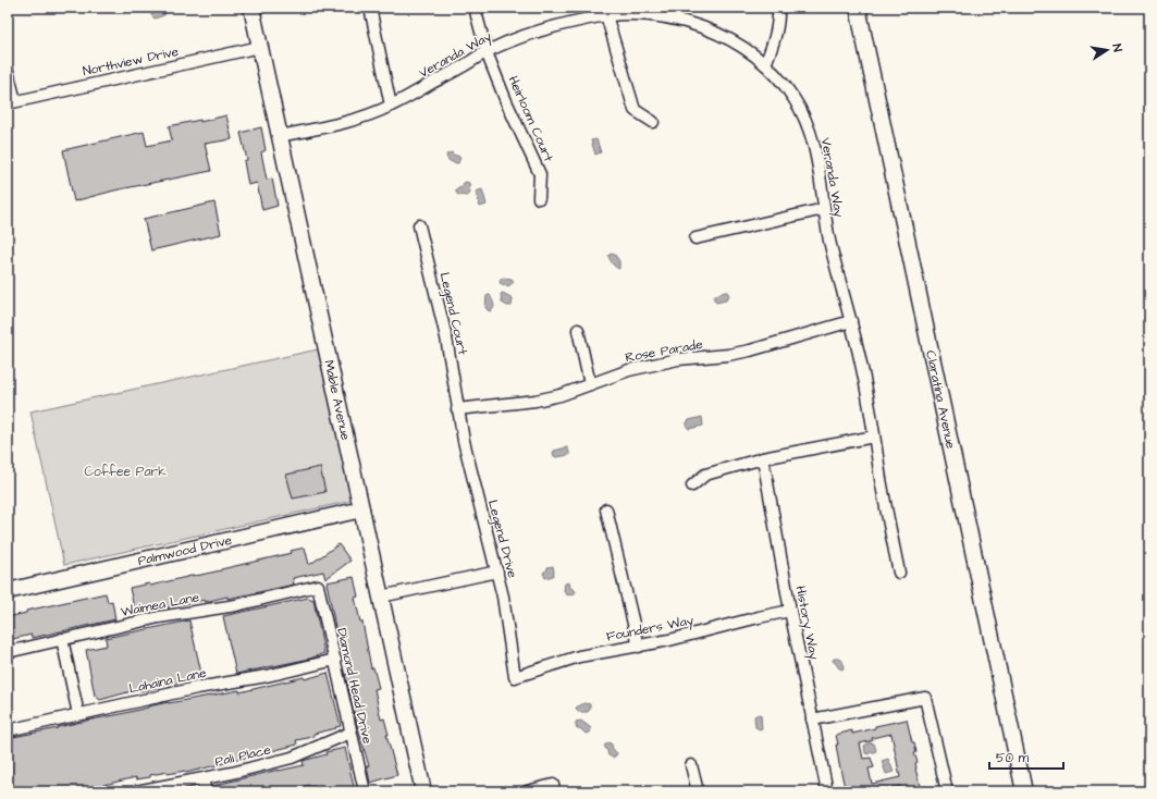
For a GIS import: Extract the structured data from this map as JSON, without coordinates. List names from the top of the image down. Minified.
{"streets":{"street":["Veranda Way","Northview Drive","Heirloom Court","Legend Court","Rose Parade","Mable Avenue","Claratina Avenue","Legend Drive","Palmwood Drive","Waimea Lane","History Way","Founders Way","Lahaina Lane","Diamond Head Drive","Pali Place"]},"crossings":[["Veranda Way","Heirloom Court"],["Veranda Way","Rose Parade"],["Veranda Way","Mable Avenue"],["Northview Drive","Mable Avenue"],["Legend Court","Rose Parade"],["Legend Court","Legend Drive"],["Rose Parade","Legend Drive"],["Mable Avenue","Palmwood Drive"],["Legend Drive","Founders Way"],["Waimea Lane","Diamond Head Drive"],["History Way","Founders Way"],["Lahaina Lane","Diamond Head Drive"],["Diamond Head Drive","Pali Place"]],"parks":["Coffee Park"],"scale_bar":"50 m","north":"right"}
